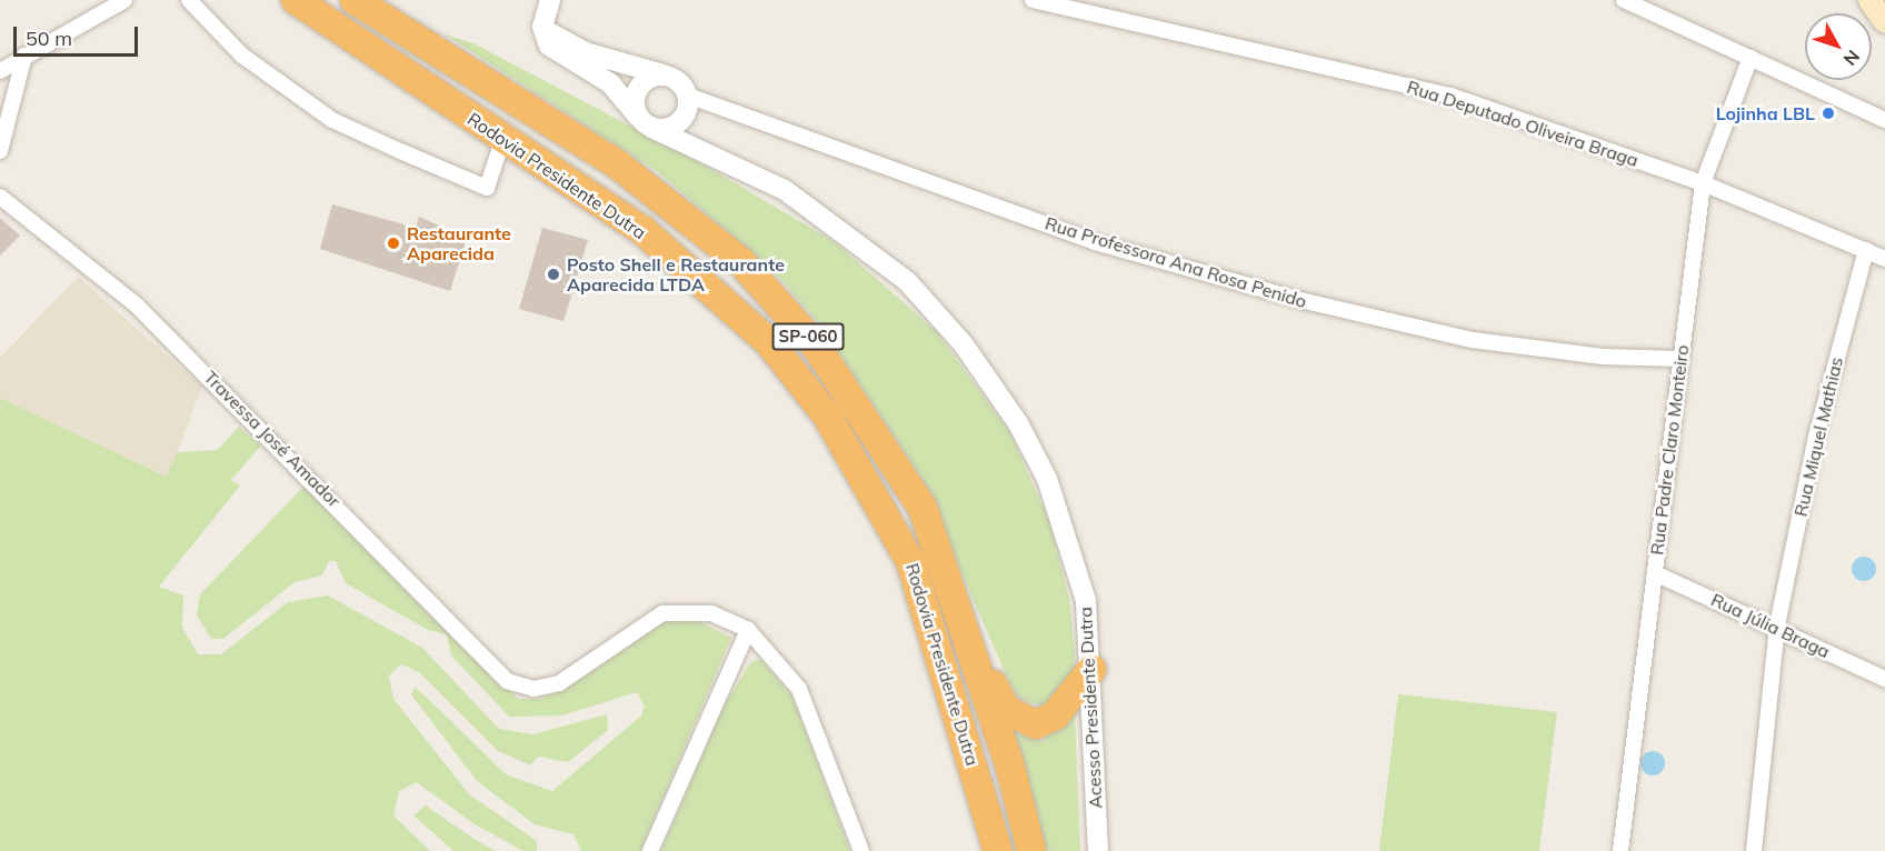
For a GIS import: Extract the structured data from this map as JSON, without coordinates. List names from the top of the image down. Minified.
{"streets":{"highway":["Rodovia Presidente Dutra","SP-060"],"street":["Rua Deputado Oliveira Braga","Rua Professora Ana Rosa Penido","Rua Miquel Mathias","Travessa José Amador","Rua Padre Claro Monteiro","Rua Júlia Braga","Acesso Presidente Dutra"]},"crossings":[["Rua Deputado Oliveira Braga","Rua Miquel Mathias"],["Rua Deputado Oliveira Braga","Rua Padre Claro Monteiro"],["Rua Professora Ana Rosa Penido","Rua Padre Claro Monteiro"],["Rua Miquel Mathias","Rua Júlia Braga"],["Rua Padre Claro Monteiro","Rua Júlia Braga"]],"places":["Lojinha LBL","Restaurante Aparecida","Posto Shell e Restaurante Aparecida LTDA"],"scale_bar":"50 m","north":"bottom right"}
